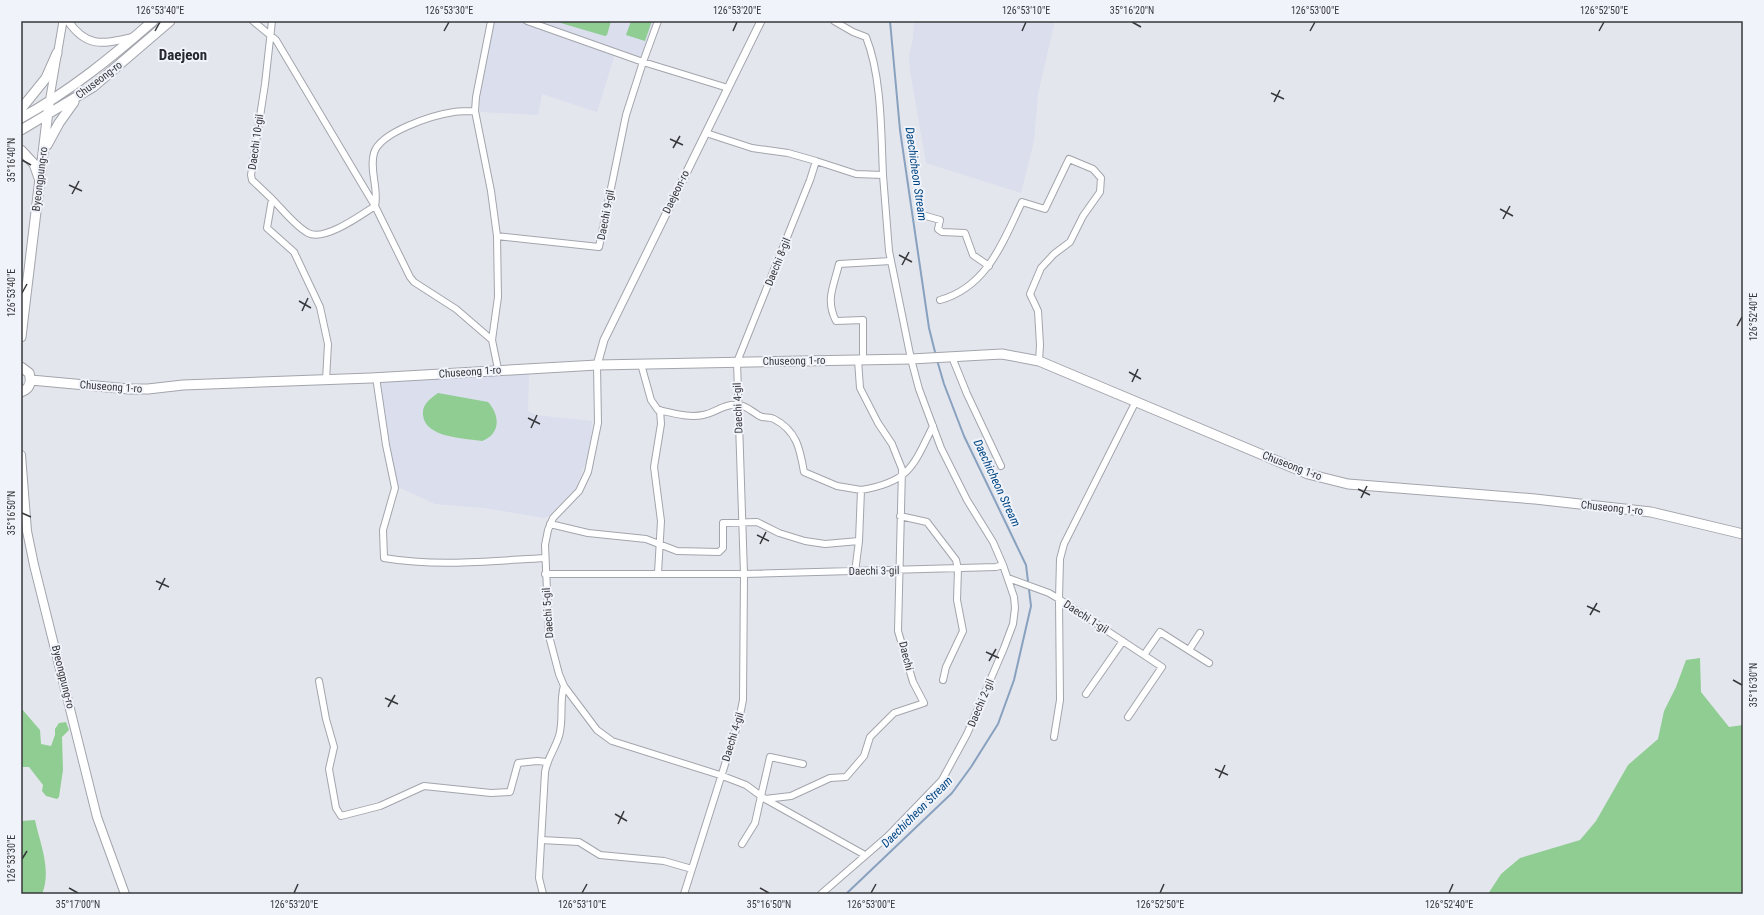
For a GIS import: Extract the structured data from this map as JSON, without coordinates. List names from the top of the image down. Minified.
{"streets":{"main road":["Chuseong-ro","Byeongpung-ro","Chuseong 1-ro"],"street":["Daechi 10-gil","Daejeon-ro","Daechi 9-gil","Daechi 8-gil","Daechi 4-gil","Daechi 3-gil","Daechi 5-gil","Daechi 1-gil","Daechi","Daechi 2-gil"]},"crossings":[["Chuseong-ro","Byeongpung-ro"],["Daejeon-ro","Chuseong 1-ro"],["Daejeon-ro","Daechi 5-gil"],["Daechi 8-gil","Chuseong 1-ro"],["Daechi 8-gil","Daechi 4-gil"],["Chuseong 1-ro","Daechi 4-gil"],["Chuseong 1-ro","Daechi 5-gil"],["Chuseong 1-ro","Daechi 1-gil"],["Chuseong 1-ro","Daechi"],["Chuseong 1-ro","Daechi 2-gil"],["Daechi 4-gil","Daechi 3-gil"],["Daechi 3-gil","Daechi"],["Daechi 3-gil","Daechi 2-gil"]],"districts":["Daejeon"],"water":["Daechicheon Stream"],"coordinates":["126°53'40\"E","126°53'30\"E","126°53'20\"E","126°53'10\"E","35°16'20\"N","126°53'00\"E","126°52'50\"E","35°16'40\"N","126°52'40\"E","35°16'50\"N","35°16'30\"N","35°17'00\"N"]}
